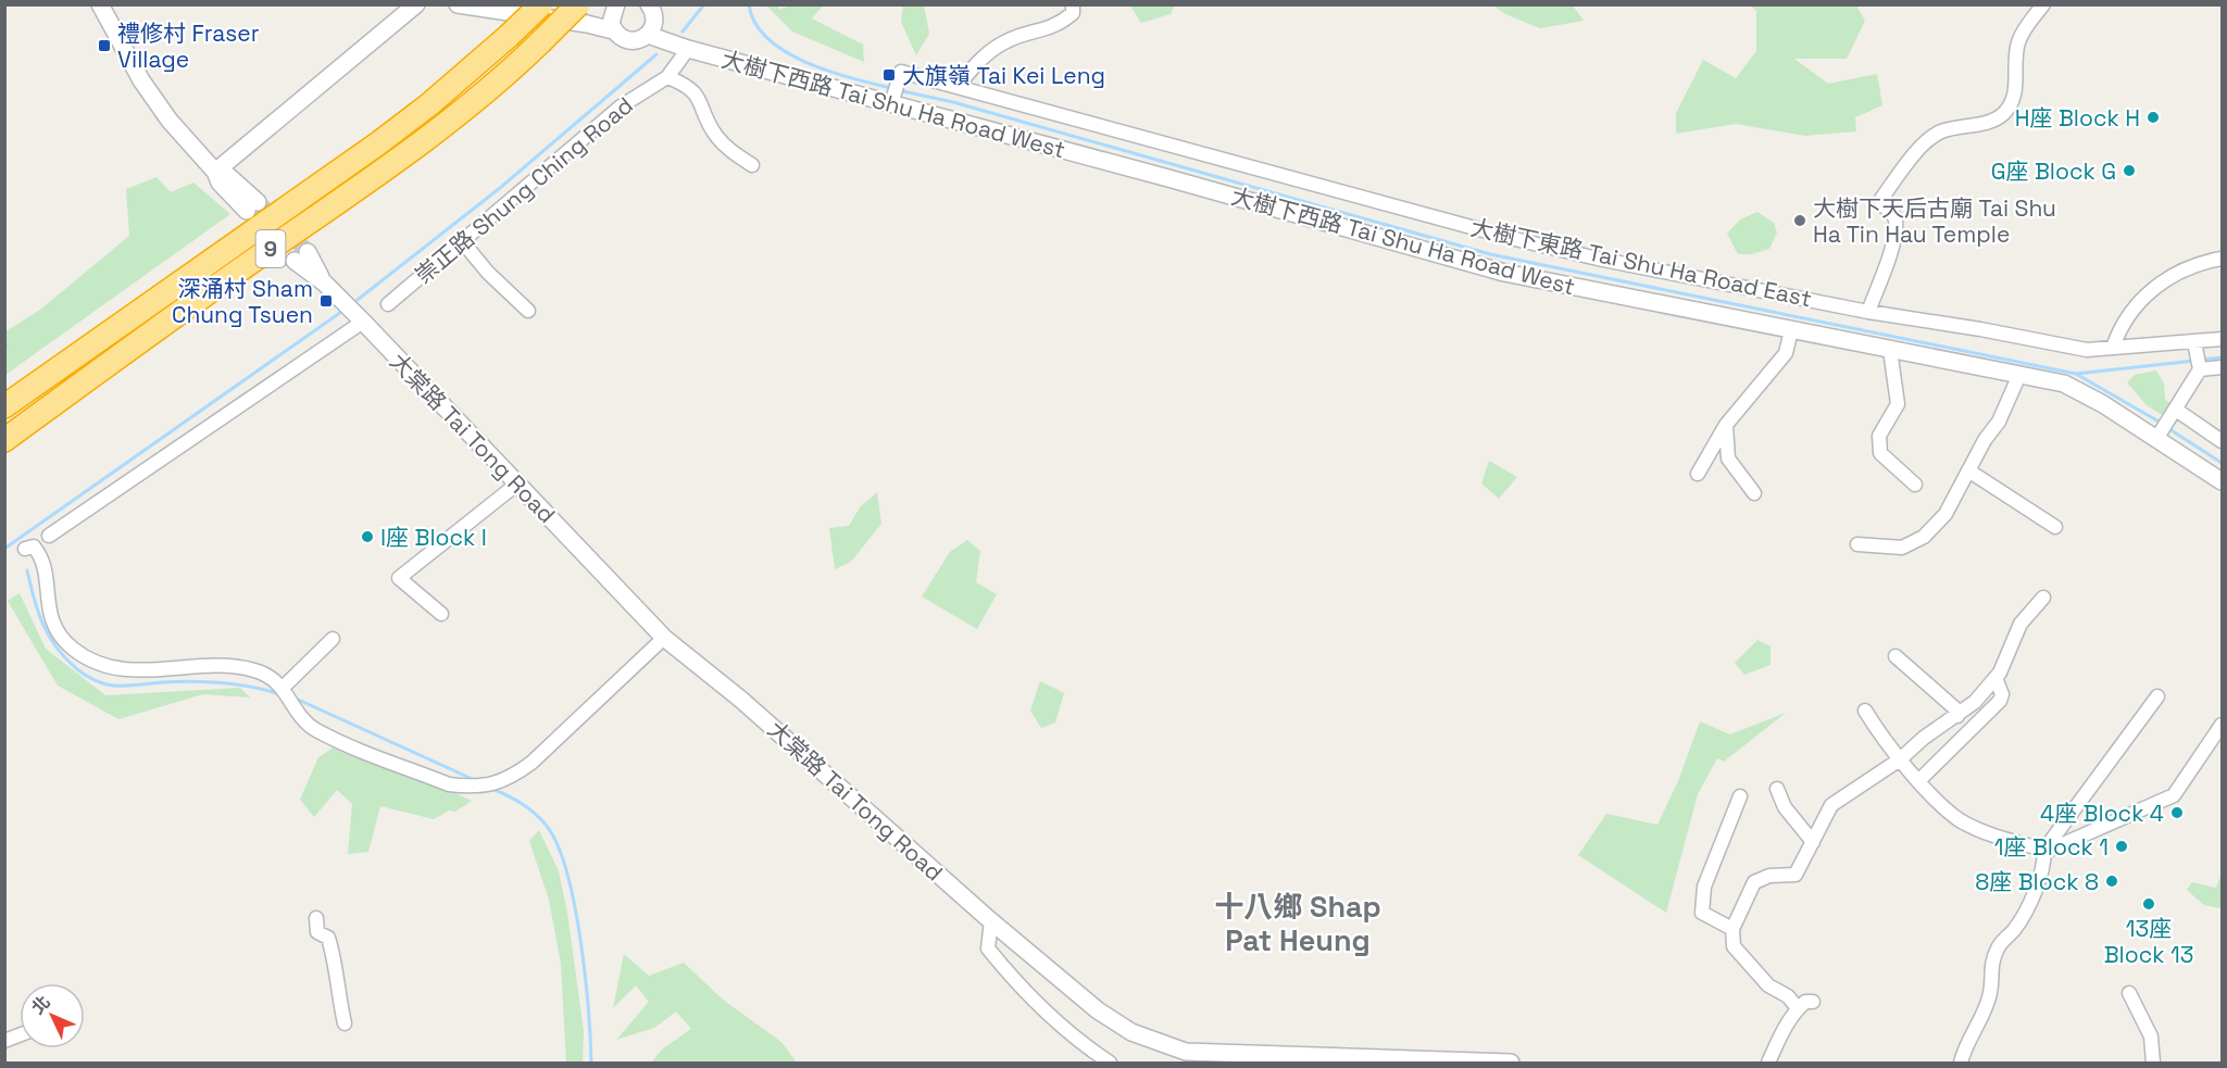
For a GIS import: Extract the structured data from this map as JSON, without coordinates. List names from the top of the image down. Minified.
{"streets":{"highway":["9"],"street":["大樹下西路 Tai Shu Ha Road West","崇正路 Shung Ching Road","大樹下東路 Tai Shu Ha Road East","大棠路 Tai Tong Road"]},"crossings":[["大樹下西路 Tai Shu Ha Road West","崇正路 Shung Ching Road"],["大樹下西路 Tai Shu Ha Road West","大樹下東路 Tai Shu Ha Road East"]],"districts":["十八鄉 Shap Pat Heung"],"places":{"transit":["禮修村 Fraser Village","大旗嶺 Tai Kei Leng","深涌村 Sham Chung Tsuen"],"other":["H座 Block H","G座 Block G","大樹下天后古廟 Tai Shu Ha Tin Hau Temple","I座 Block I","4座 Block 4","1座 Block 1","8座 Block 8","13座 Block 13"]},"north":"top left"}
